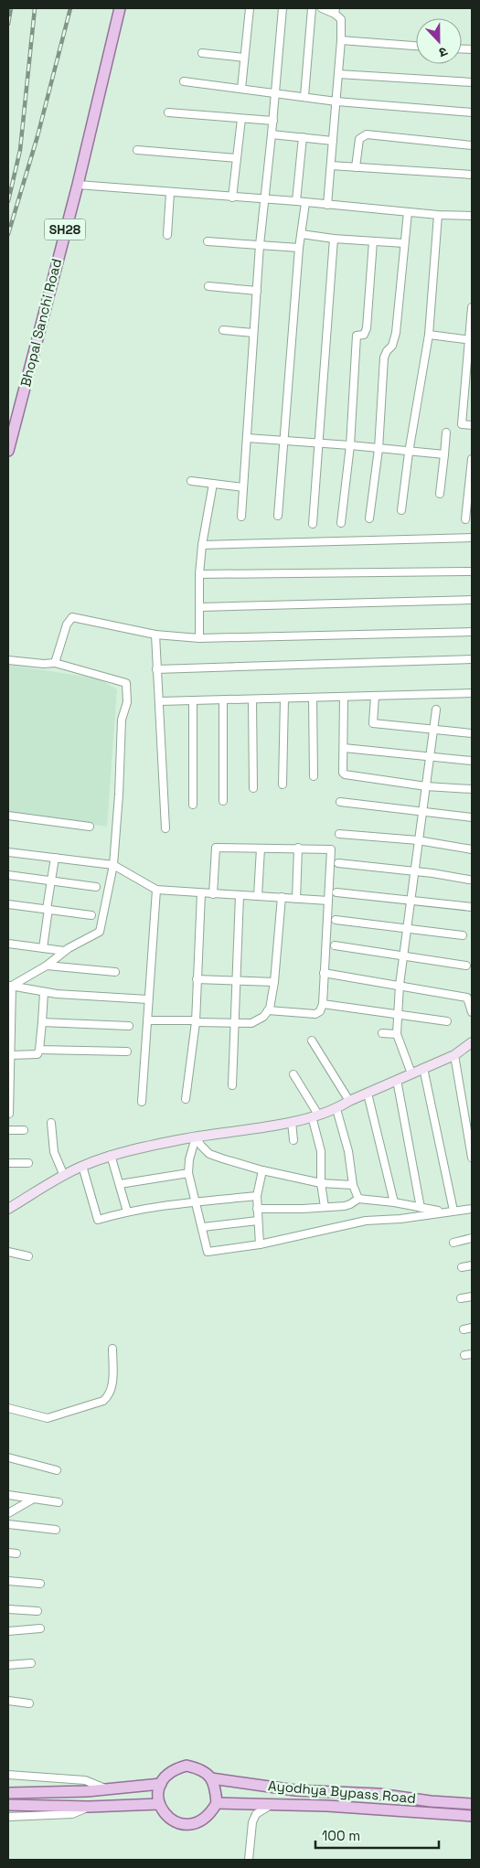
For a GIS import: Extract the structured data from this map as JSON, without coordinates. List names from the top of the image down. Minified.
{"streets":{"main road":["SH28","Bhopal Sanchi Road","Ayodhya Bypass Road"]},"scale_bar":"100 m","north":"bottom"}
